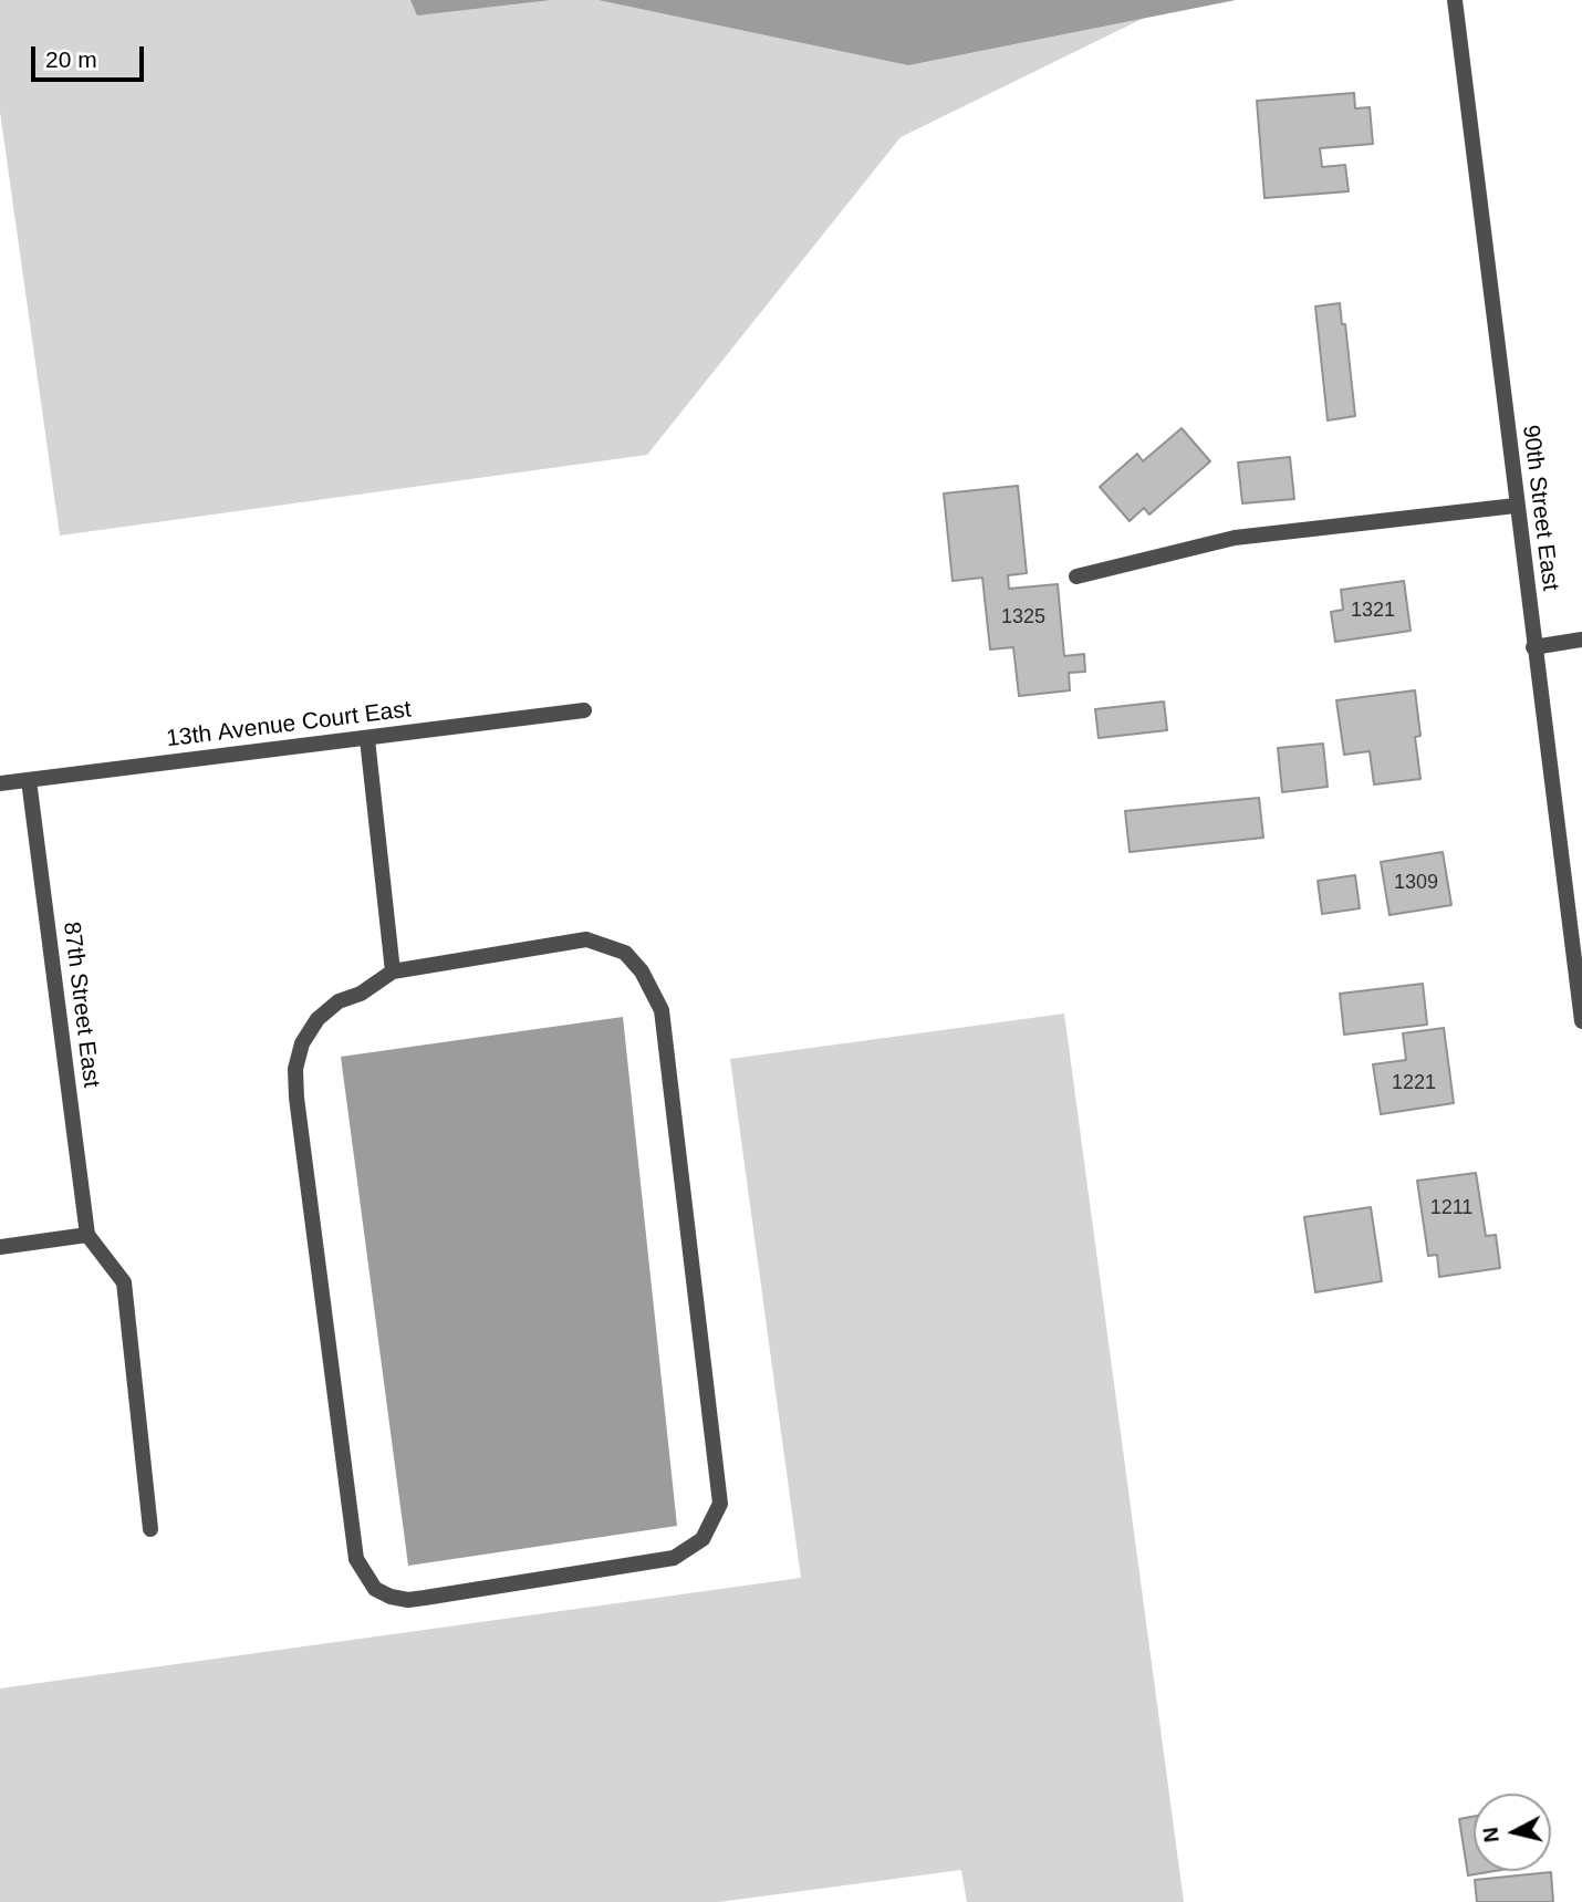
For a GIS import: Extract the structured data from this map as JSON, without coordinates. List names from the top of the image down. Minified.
{"streets":{"street":["90th Street East","13th Avenue Court East","87th Street East"]},"crossings":[["13th Avenue Court East","87th Street East"]],"house_numbers":["1321","1325","1309","1221","1211"],"scale_bar":"20 m","north":"left"}
